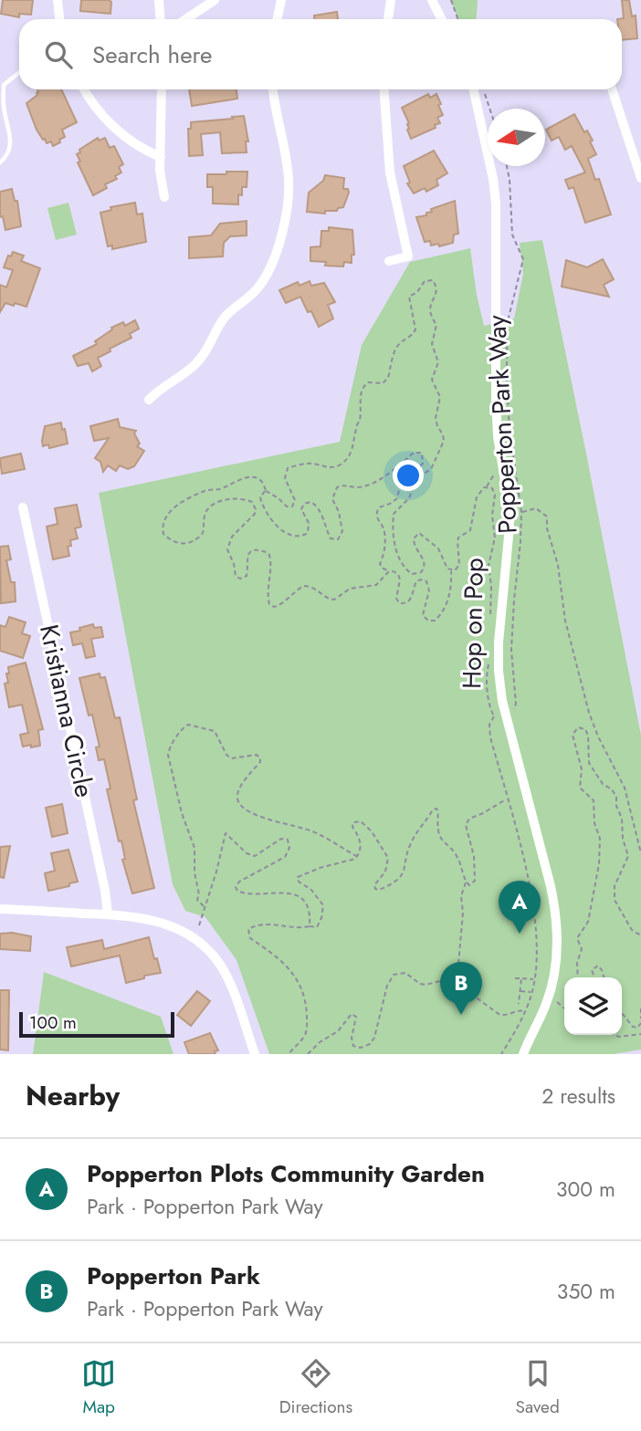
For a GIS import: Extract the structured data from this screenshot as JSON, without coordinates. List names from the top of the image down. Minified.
{"streets":{"street":["Popperton Park Way","Kristianna Circle"],"path":["Hop on Pop"]},"scale_bar":"100 m","north":"left","page":{"search":"Search here","pins":["A","B"],"scale":"100 m","heading":["Nearby","2 results"],"list":[{"mark":"A","name":"Popperton Plots Community Garden","note":"Park · Popperton Park Way","value":"300 m"},{"mark":"B","name":"Popperton Park","note":"Park · Popperton Park Way","value":"350 m"}],"nav":["Map","Directions","Saved"]}}
